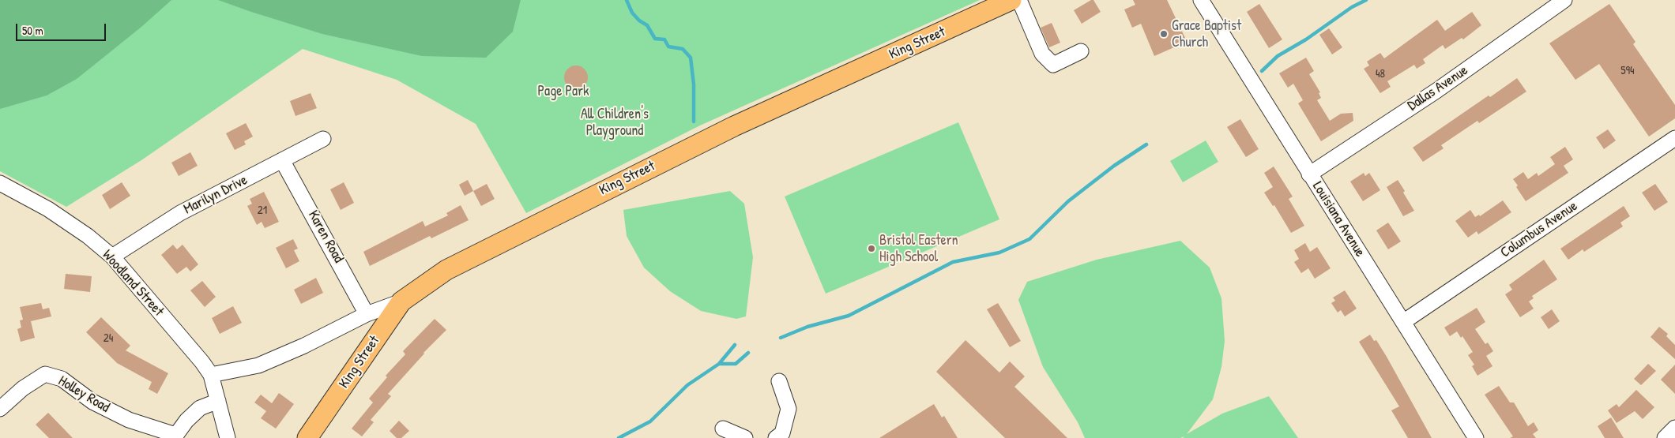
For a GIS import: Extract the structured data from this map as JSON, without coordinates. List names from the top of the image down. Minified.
{"streets":{"main road":["King Street"],"street":["Dallas Avenue","Marilyn Drive","Louisiana Avenue","Columbus Avenue","Karen Road","Woodland Street","Holley Road"]},"crossings":[["Dallas Avenue","Louisiana Avenue"],["Marilyn Drive","Karen Road"],["Marilyn Drive","Woodland Street"],["Louisiana Avenue","Columbus Avenue"]],"parks":["Page Park","All Children's Playground"],"places":["Grace Baptist Church","Bristol Eastern High School"],"house_numbers":["594","48","21","24"],"scale_bar":"50 m"}
